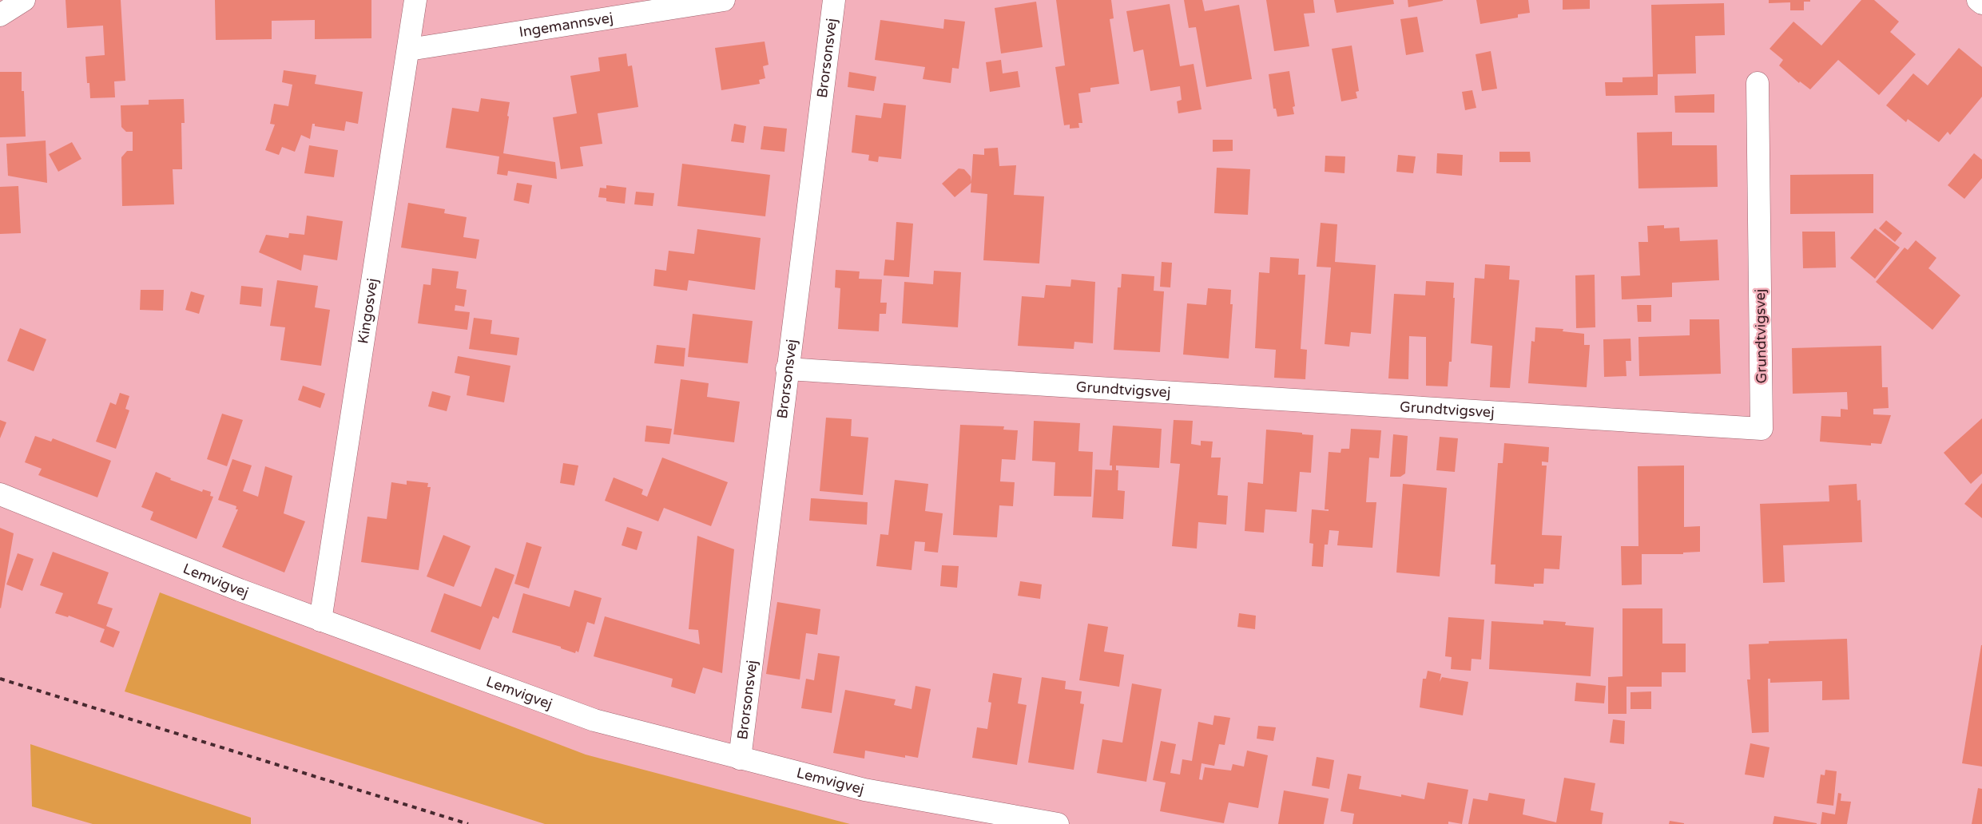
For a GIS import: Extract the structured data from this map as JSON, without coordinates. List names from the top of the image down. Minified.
{"streets":{"street":["Ingemannsvej","Brorsonsvej","Kingosvej","Grundtvigsvej","Lemvigvej"]},"crossings":[["Ingemannsvej","Kingosvej"],["Brorsonsvej","Grundtvigsvej"],["Brorsonsvej","Lemvigvej"],["Kingosvej","Lemvigvej"]]}
